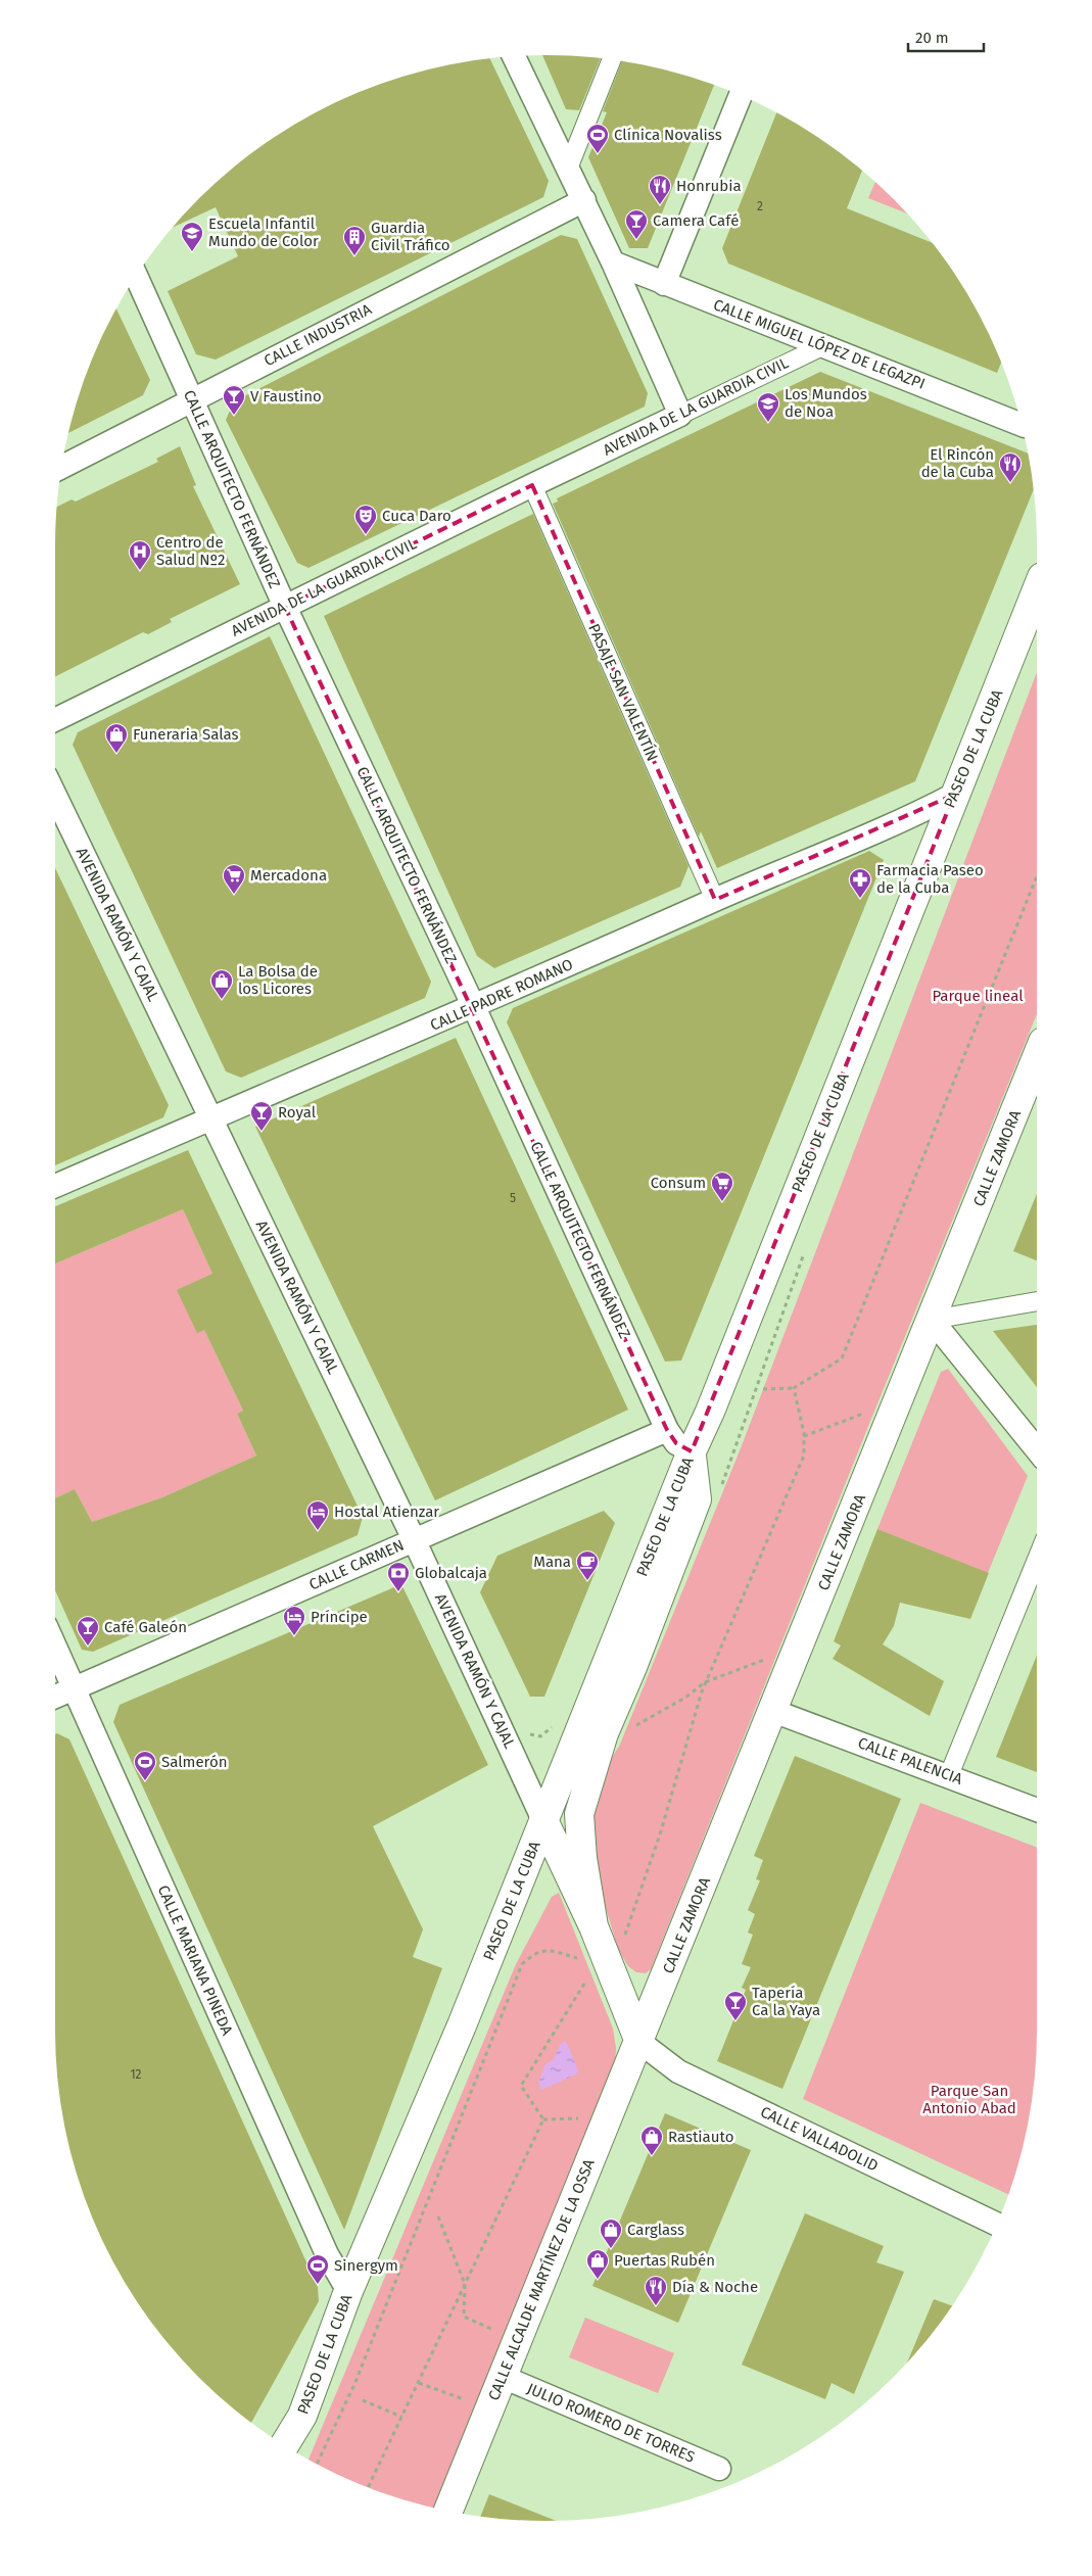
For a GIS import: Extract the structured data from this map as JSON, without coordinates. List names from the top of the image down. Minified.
{"streets":{"main road":["PASEO DE LA CUBA","CALLE ZAMORA","CALLE ALCALDE MARTÍNEZ DE LA OSSA"],"street":["CALLE INDUSTRIA","CALLE MIGUEL LÓPEZ DE LEGAZPI","AVENIDA DE LA GUARDIA CIVIL","CALLE ARQUITECTO FERNÁNDEZ","PASAJE SAN VALENTÍN","AVENIDA RAMÓN Y CAJAL","CALLE PADRE ROMANO","CALLE CARMEN","CALLE PALENCIA","CALLE MARIANA PINEDA","CALLE VALLADOLID","JULIO ROMERO DE TORRES"]},"crossings":[["CALLE INDUSTRIA","CALLE ARQUITECTO FERNÁNDEZ"],["CALLE MIGUEL LÓPEZ DE LEGAZPI","AVENIDA DE LA GUARDIA CIVIL"],["AVENIDA DE LA GUARDIA CIVIL","CALLE ARQUITECTO FERNÁNDEZ"],["AVENIDA DE LA GUARDIA CIVIL","PASAJE SAN VALENTÍN"],["CALLE ARQUITECTO FERNÁNDEZ","PASEO DE LA CUBA"],["CALLE ARQUITECTO FERNÁNDEZ","CALLE PADRE ROMANO"],["CALLE ARQUITECTO FERNÁNDEZ","CALLE CARMEN"],["PASAJE SAN VALENTÍN","CALLE PADRE ROMANO"],["PASEO DE LA CUBA","AVENIDA RAMÓN Y CAJAL"],["PASEO DE LA CUBA","CALLE PADRE ROMANO"],["PASEO DE LA CUBA","CALLE MARIANA PINEDA"],["AVENIDA RAMÓN Y CAJAL","CALLE PADRE ROMANO"],["AVENIDA RAMÓN Y CAJAL","CALLE CARMEN"],["CALLE ZAMORA","CALLE PALENCIA"],["CALLE ZAMORA","CALLE VALLADOLID"],["CALLE ZAMORA","CALLE ALCALDE MARTÍNEZ DE LA OSSA"],["CALLE CARMEN","CALLE MARIANA PINEDA"],["CALLE VALLADOLID","CALLE ALCALDE MARTÍNEZ DE LA OSSA"],["CALLE ALCALDE MARTÍNEZ DE LA OSSA","JULIO ROMERO DE TORRES"]],"parks":["Parque lineal","Parque San Antonio Abad"],"places":{"sports":["Clínica Novaliss","Salmerón","Sinergym"],"restaurant":["Honrubia","El Rincón de la Cuba","Día & Noche"],"bar":["Camera Café","V Faustino","Royal","Café Galeón","Tapería Ca la Yaya"],"school or university":["Escuela Infantil Mundo de Color","Los Mundos de Noa"],"building":["Guardia Civil Tráfico"],"theatre":["Cuca Daro"],"hospital":["Centro de Salud Nº2"],"shop":["Funeraria Salas","La Bolsa de los Licores","Rastiauto","Carglass","Puertas Rubén"],"supermarket":["Mercadona","Consum"],"pharmacy":["Farmacia Paseo de la Cuba"],"hotel":["Hostal Atienzar","Príncipe"],"cafe":["Mana"],"bank":["Globalcaja"]},"house_numbers":["2","5","12"],"scale_bar":"20 m"}
